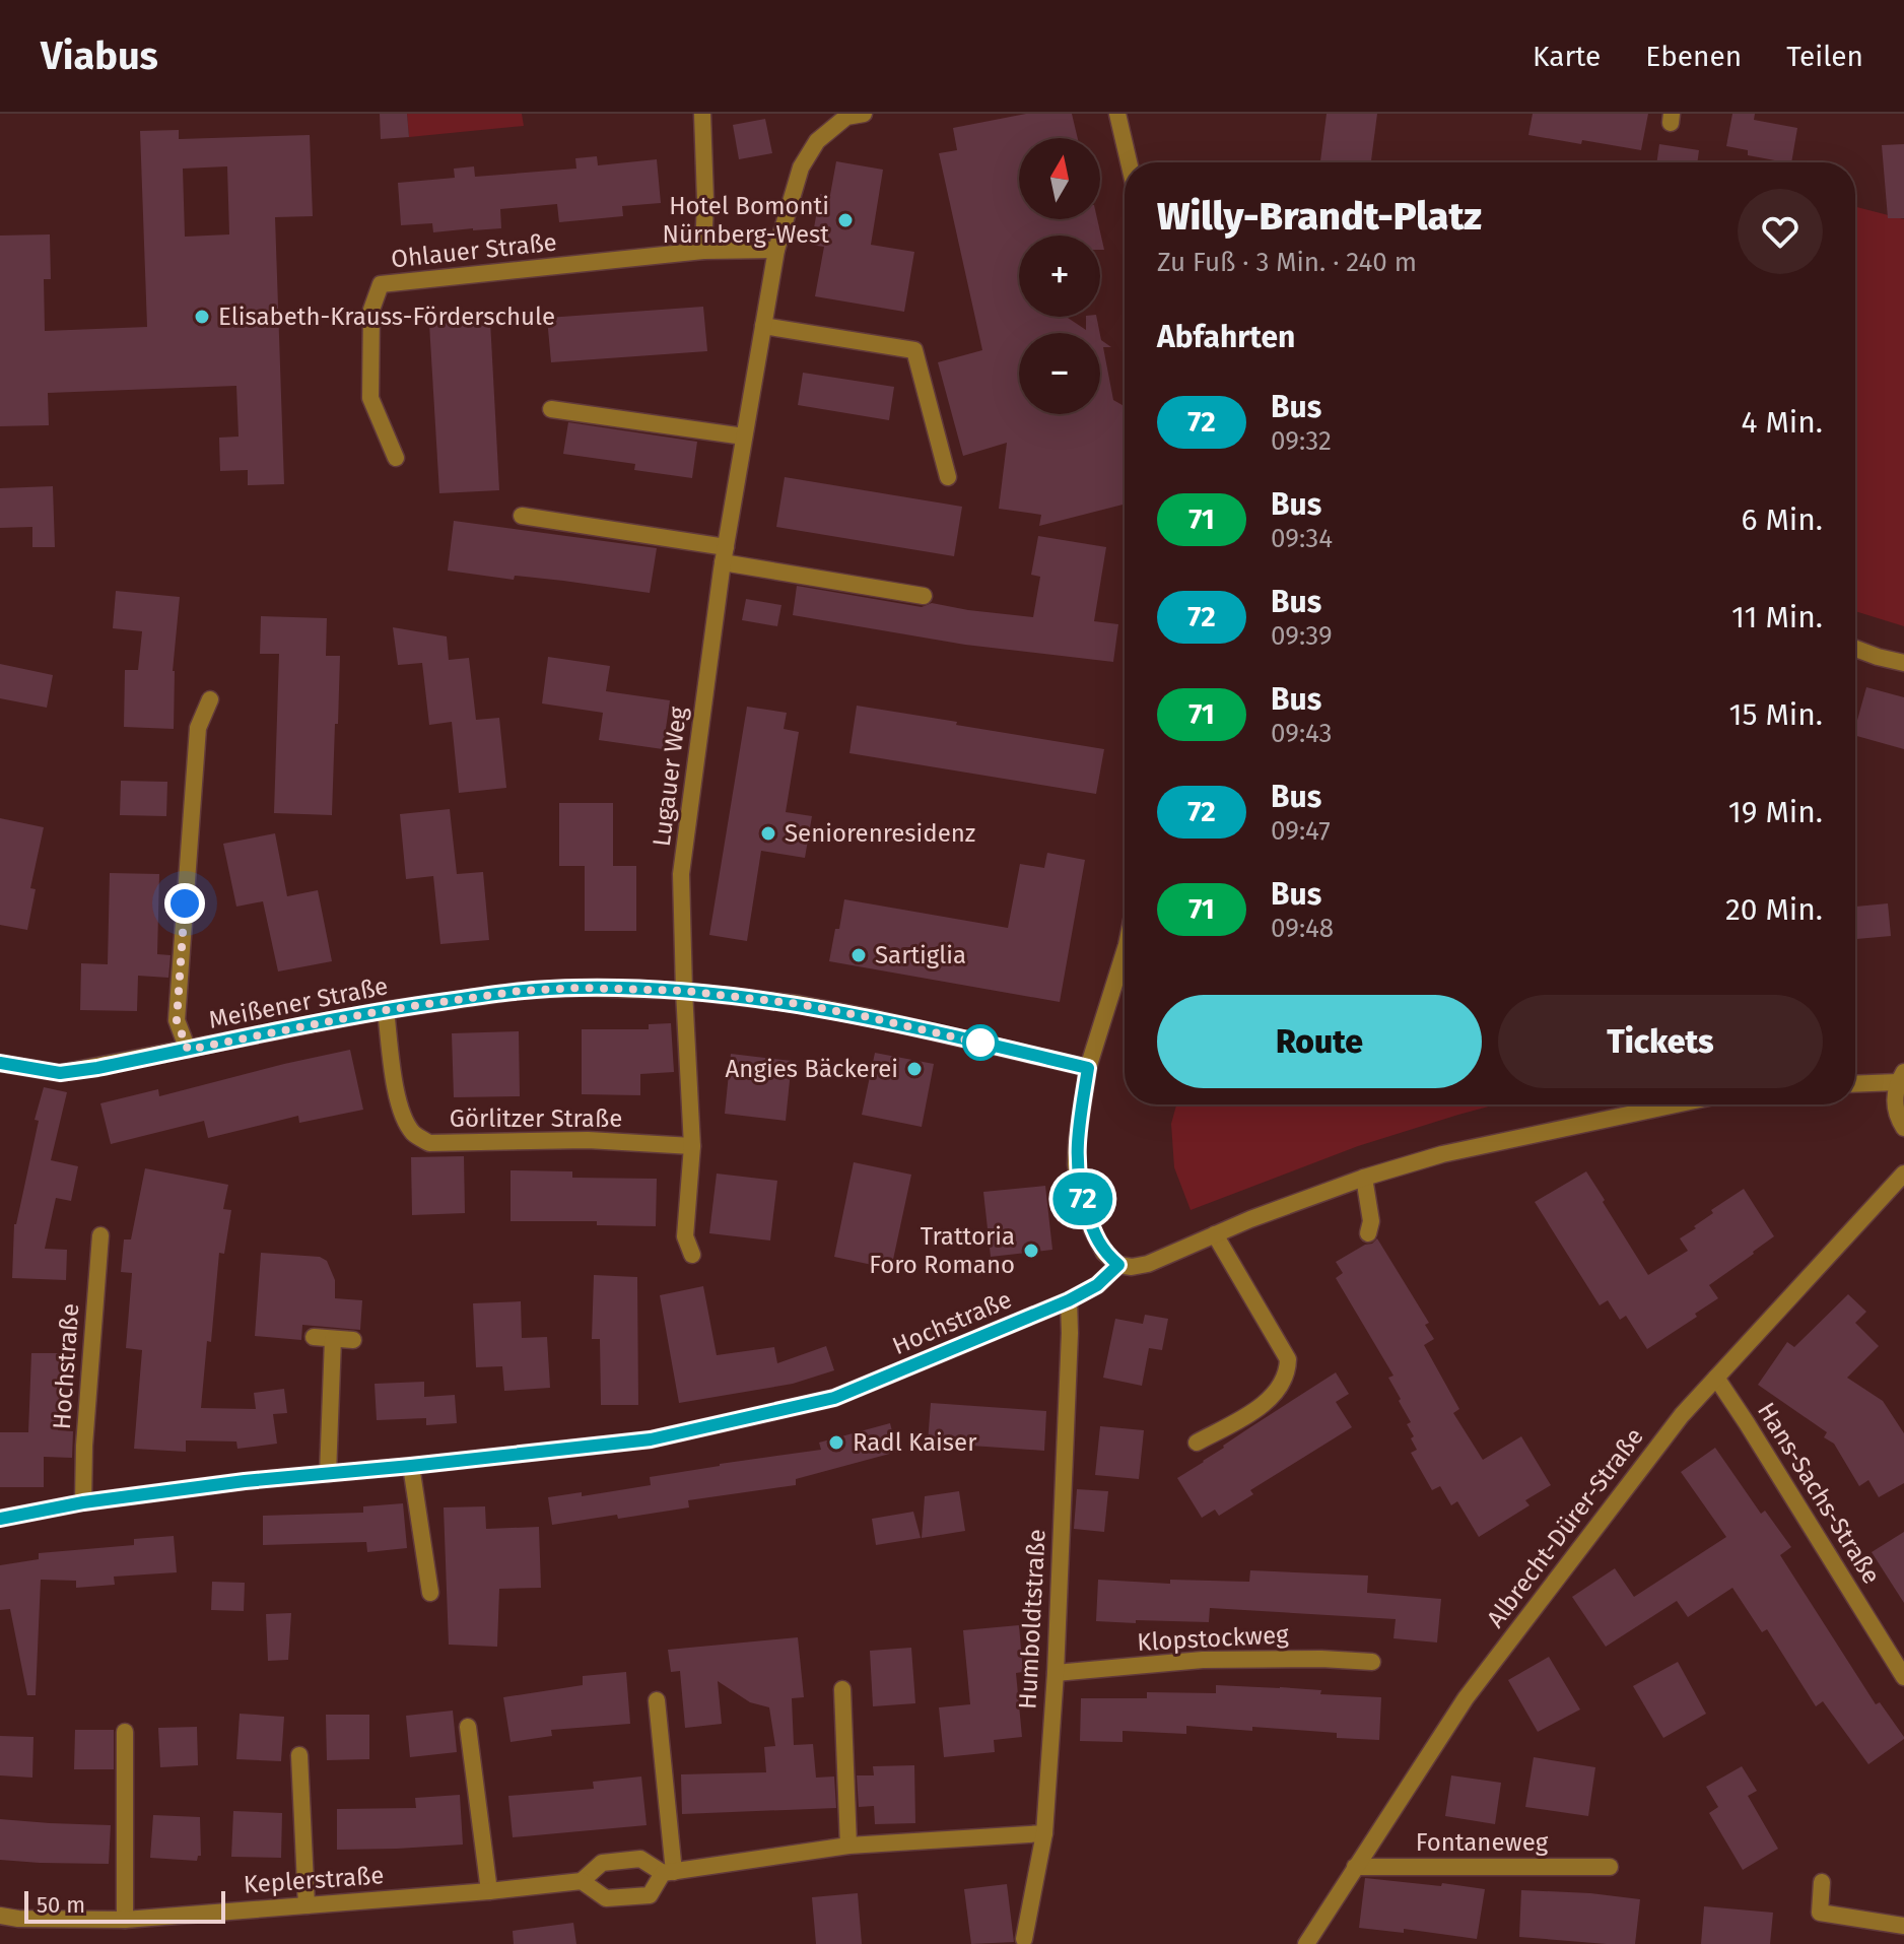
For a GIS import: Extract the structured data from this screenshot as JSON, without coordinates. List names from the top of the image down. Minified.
{"streets":{"street":["Ohlauer Straße","Lugauer Weg","Meißener Straße","Görlitzer Straße","Hochstraße","Hans-Sachs-Straße","Albrecht-Dürer-Straße","Humboldtstraße","Klopstockweg","Fontaneweg","Keplerstraße"]},"crossings":[["Ohlauer Straße","Lugauer Weg"],["Lugauer Weg","Meißener Straße"],["Lugauer Weg","Görlitzer Straße"],["Meißener Straße","Görlitzer Straße"],["Hochstraße","Humboldtstraße"],["Hans-Sachs-Straße","Albrecht-Dürer-Straße"],["Albrecht-Dürer-Straße","Fontaneweg"],["Humboldtstraße","Klopstockweg"],["Humboldtstraße","Keplerstraße"]],"places":["Hotel Bomonti Nürnberg-West","Elisabeth-Krauss-Förderschule","Seniorenresidenz","Sartiglia","Angies Bäckerei","Trattoria Foro Romano","Radl Kaiser"],"lines":["bus line 72"],"scale_bar":"50 m","north":"top","page":{"header":"Viabus","nav":["Karte","Ebenen","Teilen"],"on_map":"72","map_buttons":["+","−"],"heading":[["Willy-Brandt-Platz","Zu Fuß · 3 Min. · 240 m"],"Abfahrten"],"list":[{"mark":"72","name":"Bus","note":"09:32","value":"4 Min."},{"mark":"71","name":"Bus","note":"09:34","value":"6 Min."},{"mark":"72","name":"Bus","note":"09:39","value":"11 Min."},{"mark":"71","name":"Bus","note":"09:43","value":"15 Min."},{"mark":"72","name":"Bus","note":"09:47","value":"19 Min."},{"mark":"71","name":"Bus","note":"09:48","value":"20 Min."}],"buttons":["Route","Tickets"],"scale":"50 m"}}
